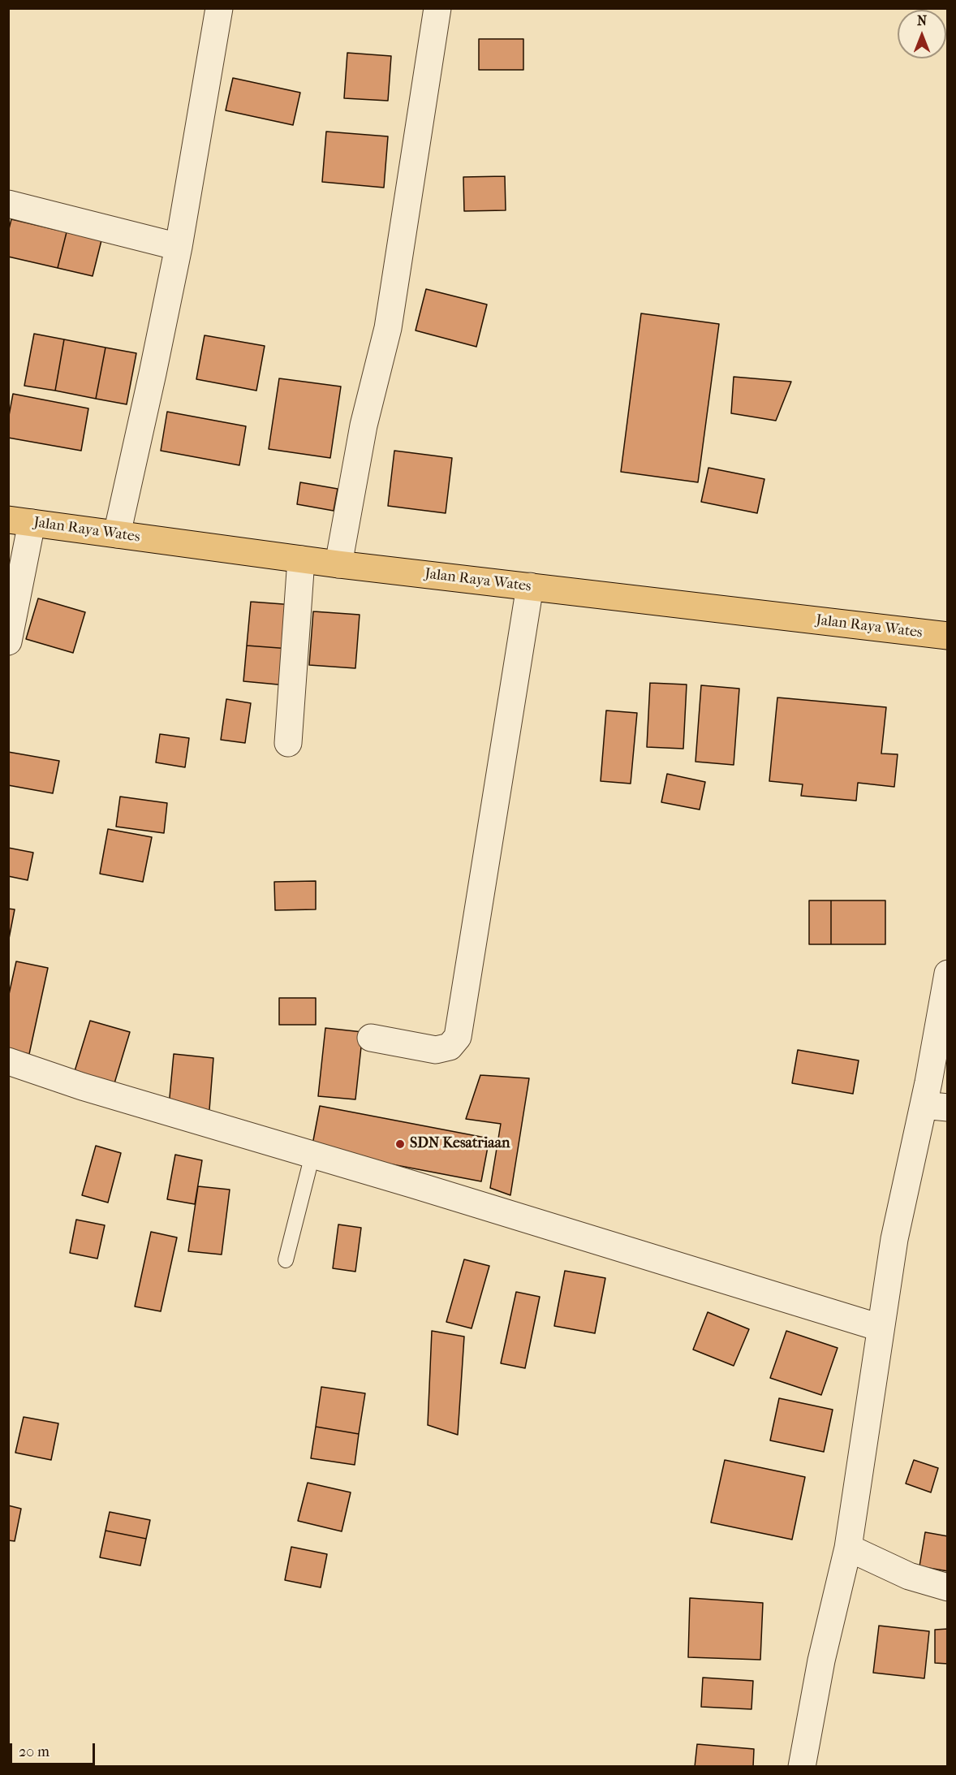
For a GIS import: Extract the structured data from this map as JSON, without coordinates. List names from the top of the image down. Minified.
{"streets":{"highway":["Jalan Raya Wates"]},"places":["SDN Kesatriaan"],"scale_bar":"20 m","north":"top"}
